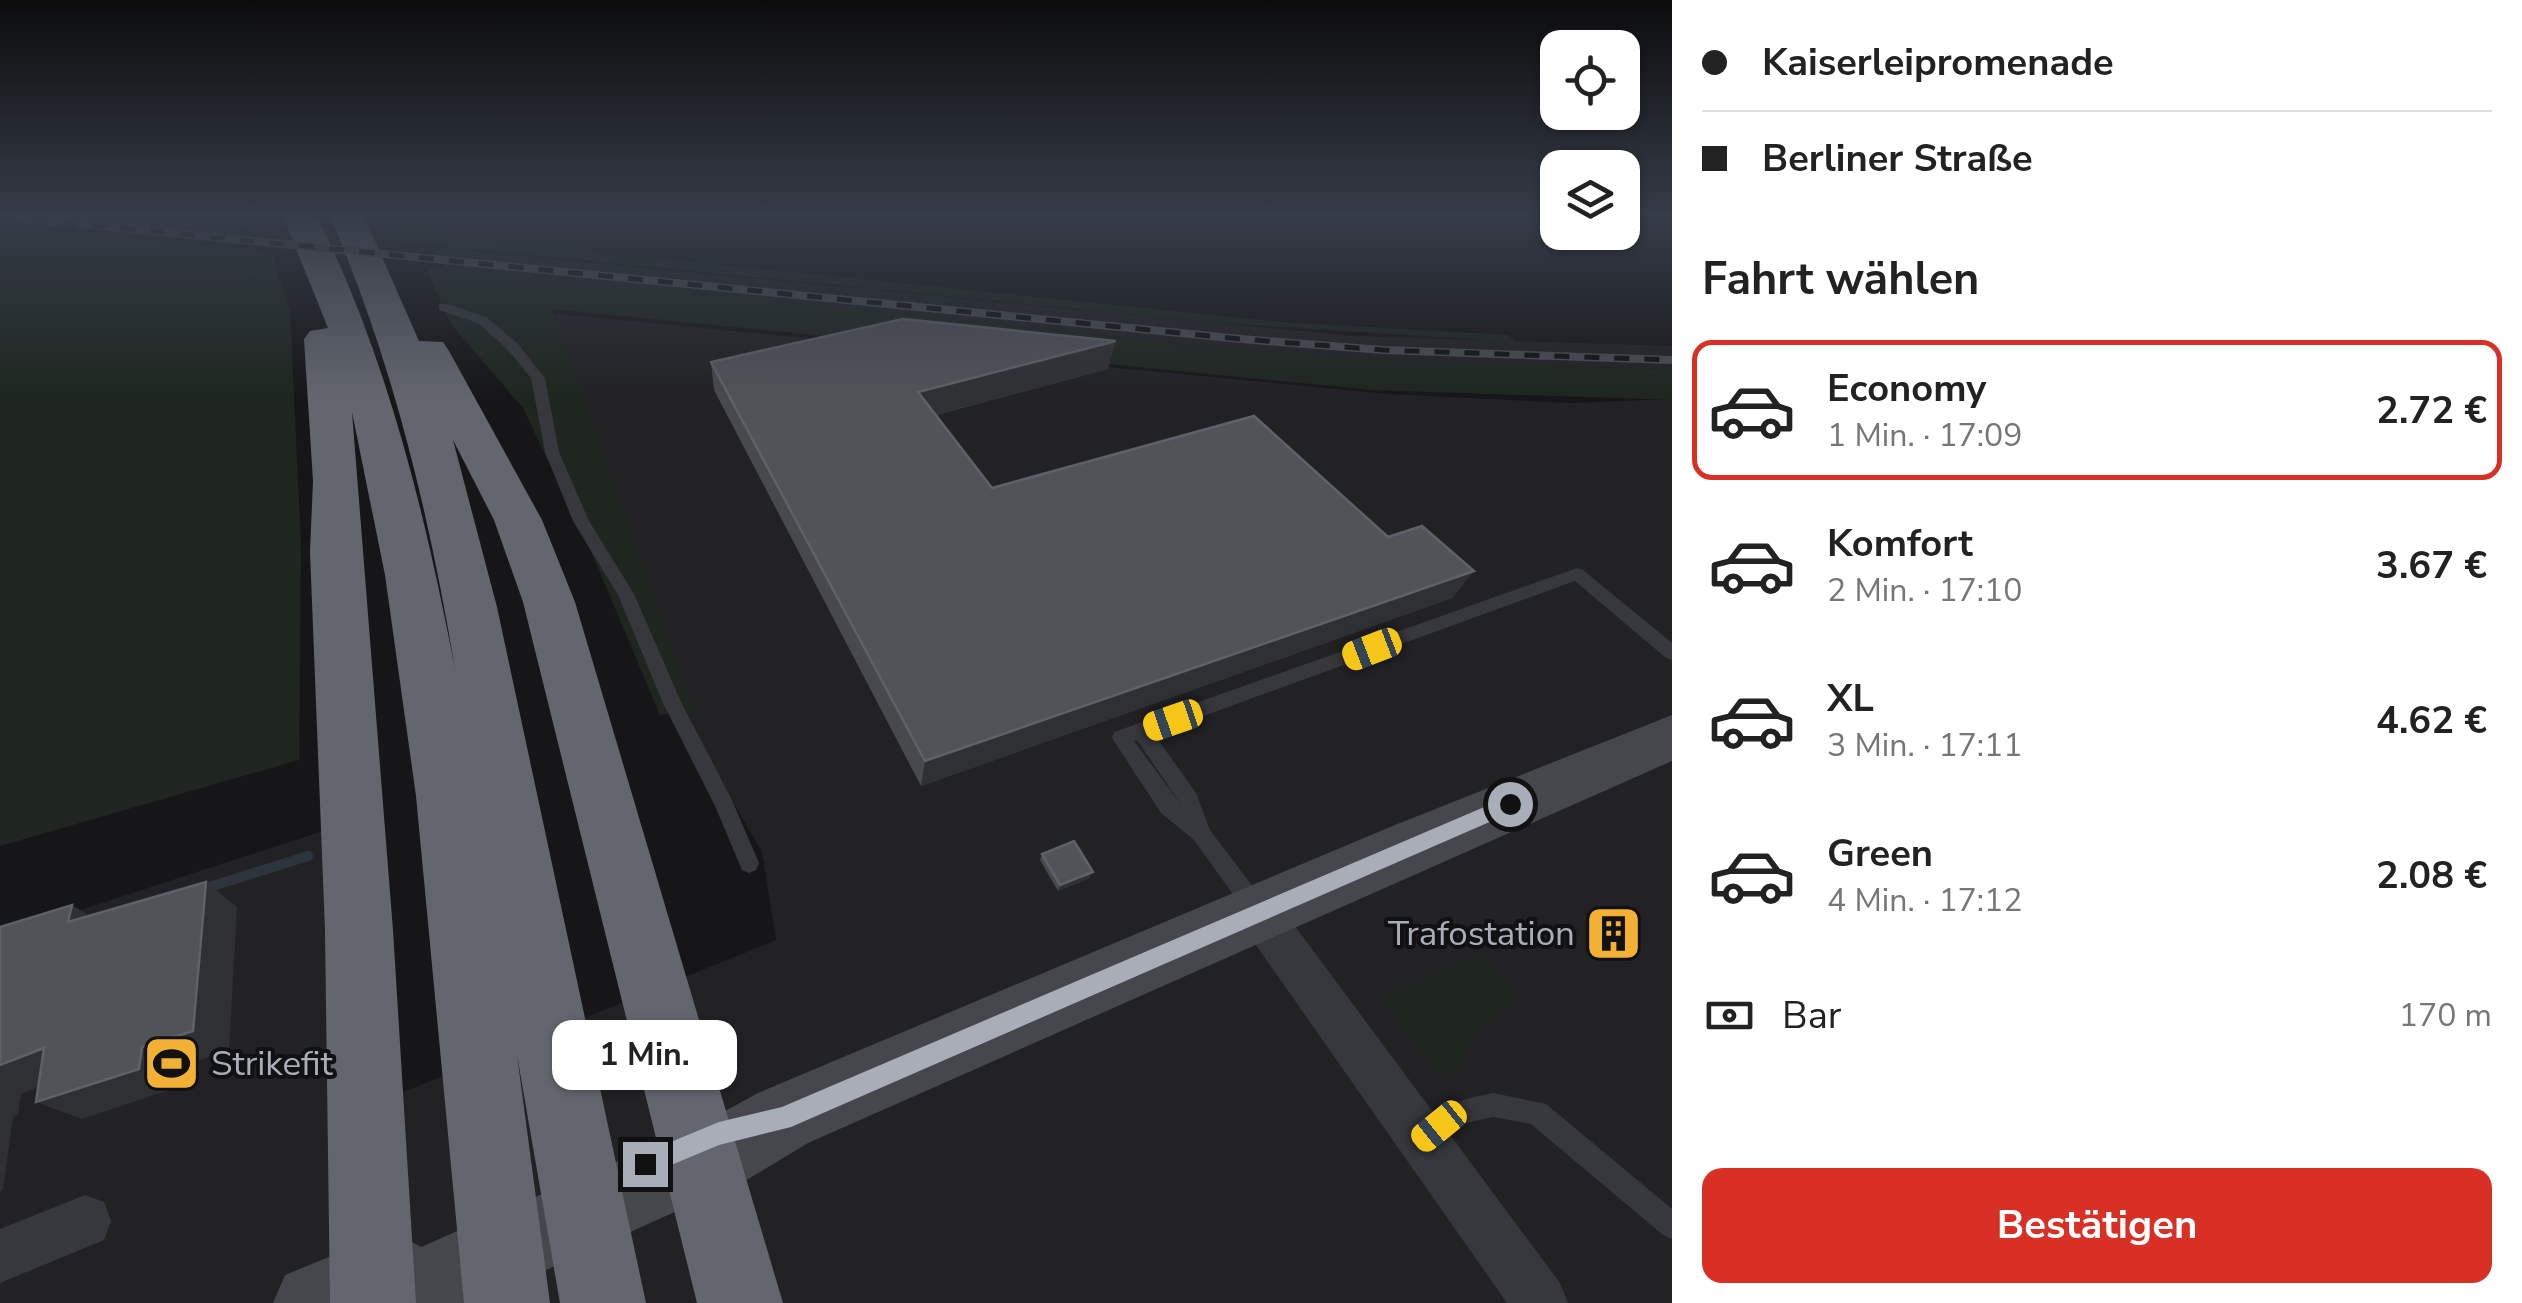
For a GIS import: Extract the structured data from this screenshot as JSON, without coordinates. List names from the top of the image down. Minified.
{"places":{"building":["Trafostation"],"sports":["Strikefit"]},"page":{"banner":["Kaiserleipromenade","Berliner Straße"],"heading":"Fahrt wählen","list":[{"name":"Economy","note":"1 Min. · 17:09","value":"2.72 €"},{"name":"Komfort","note":"2 Min. · 17:10","value":"3.67 €"},{"name":"XL","note":"3 Min. · 17:11","value":"4.62 €"},{"name":"Green","note":"4 Min. · 17:12","value":"2.08 €"}],"pay":["Bar","170 m"],"bubble":"1 Min.","buttons":"Bestätigen"}}
